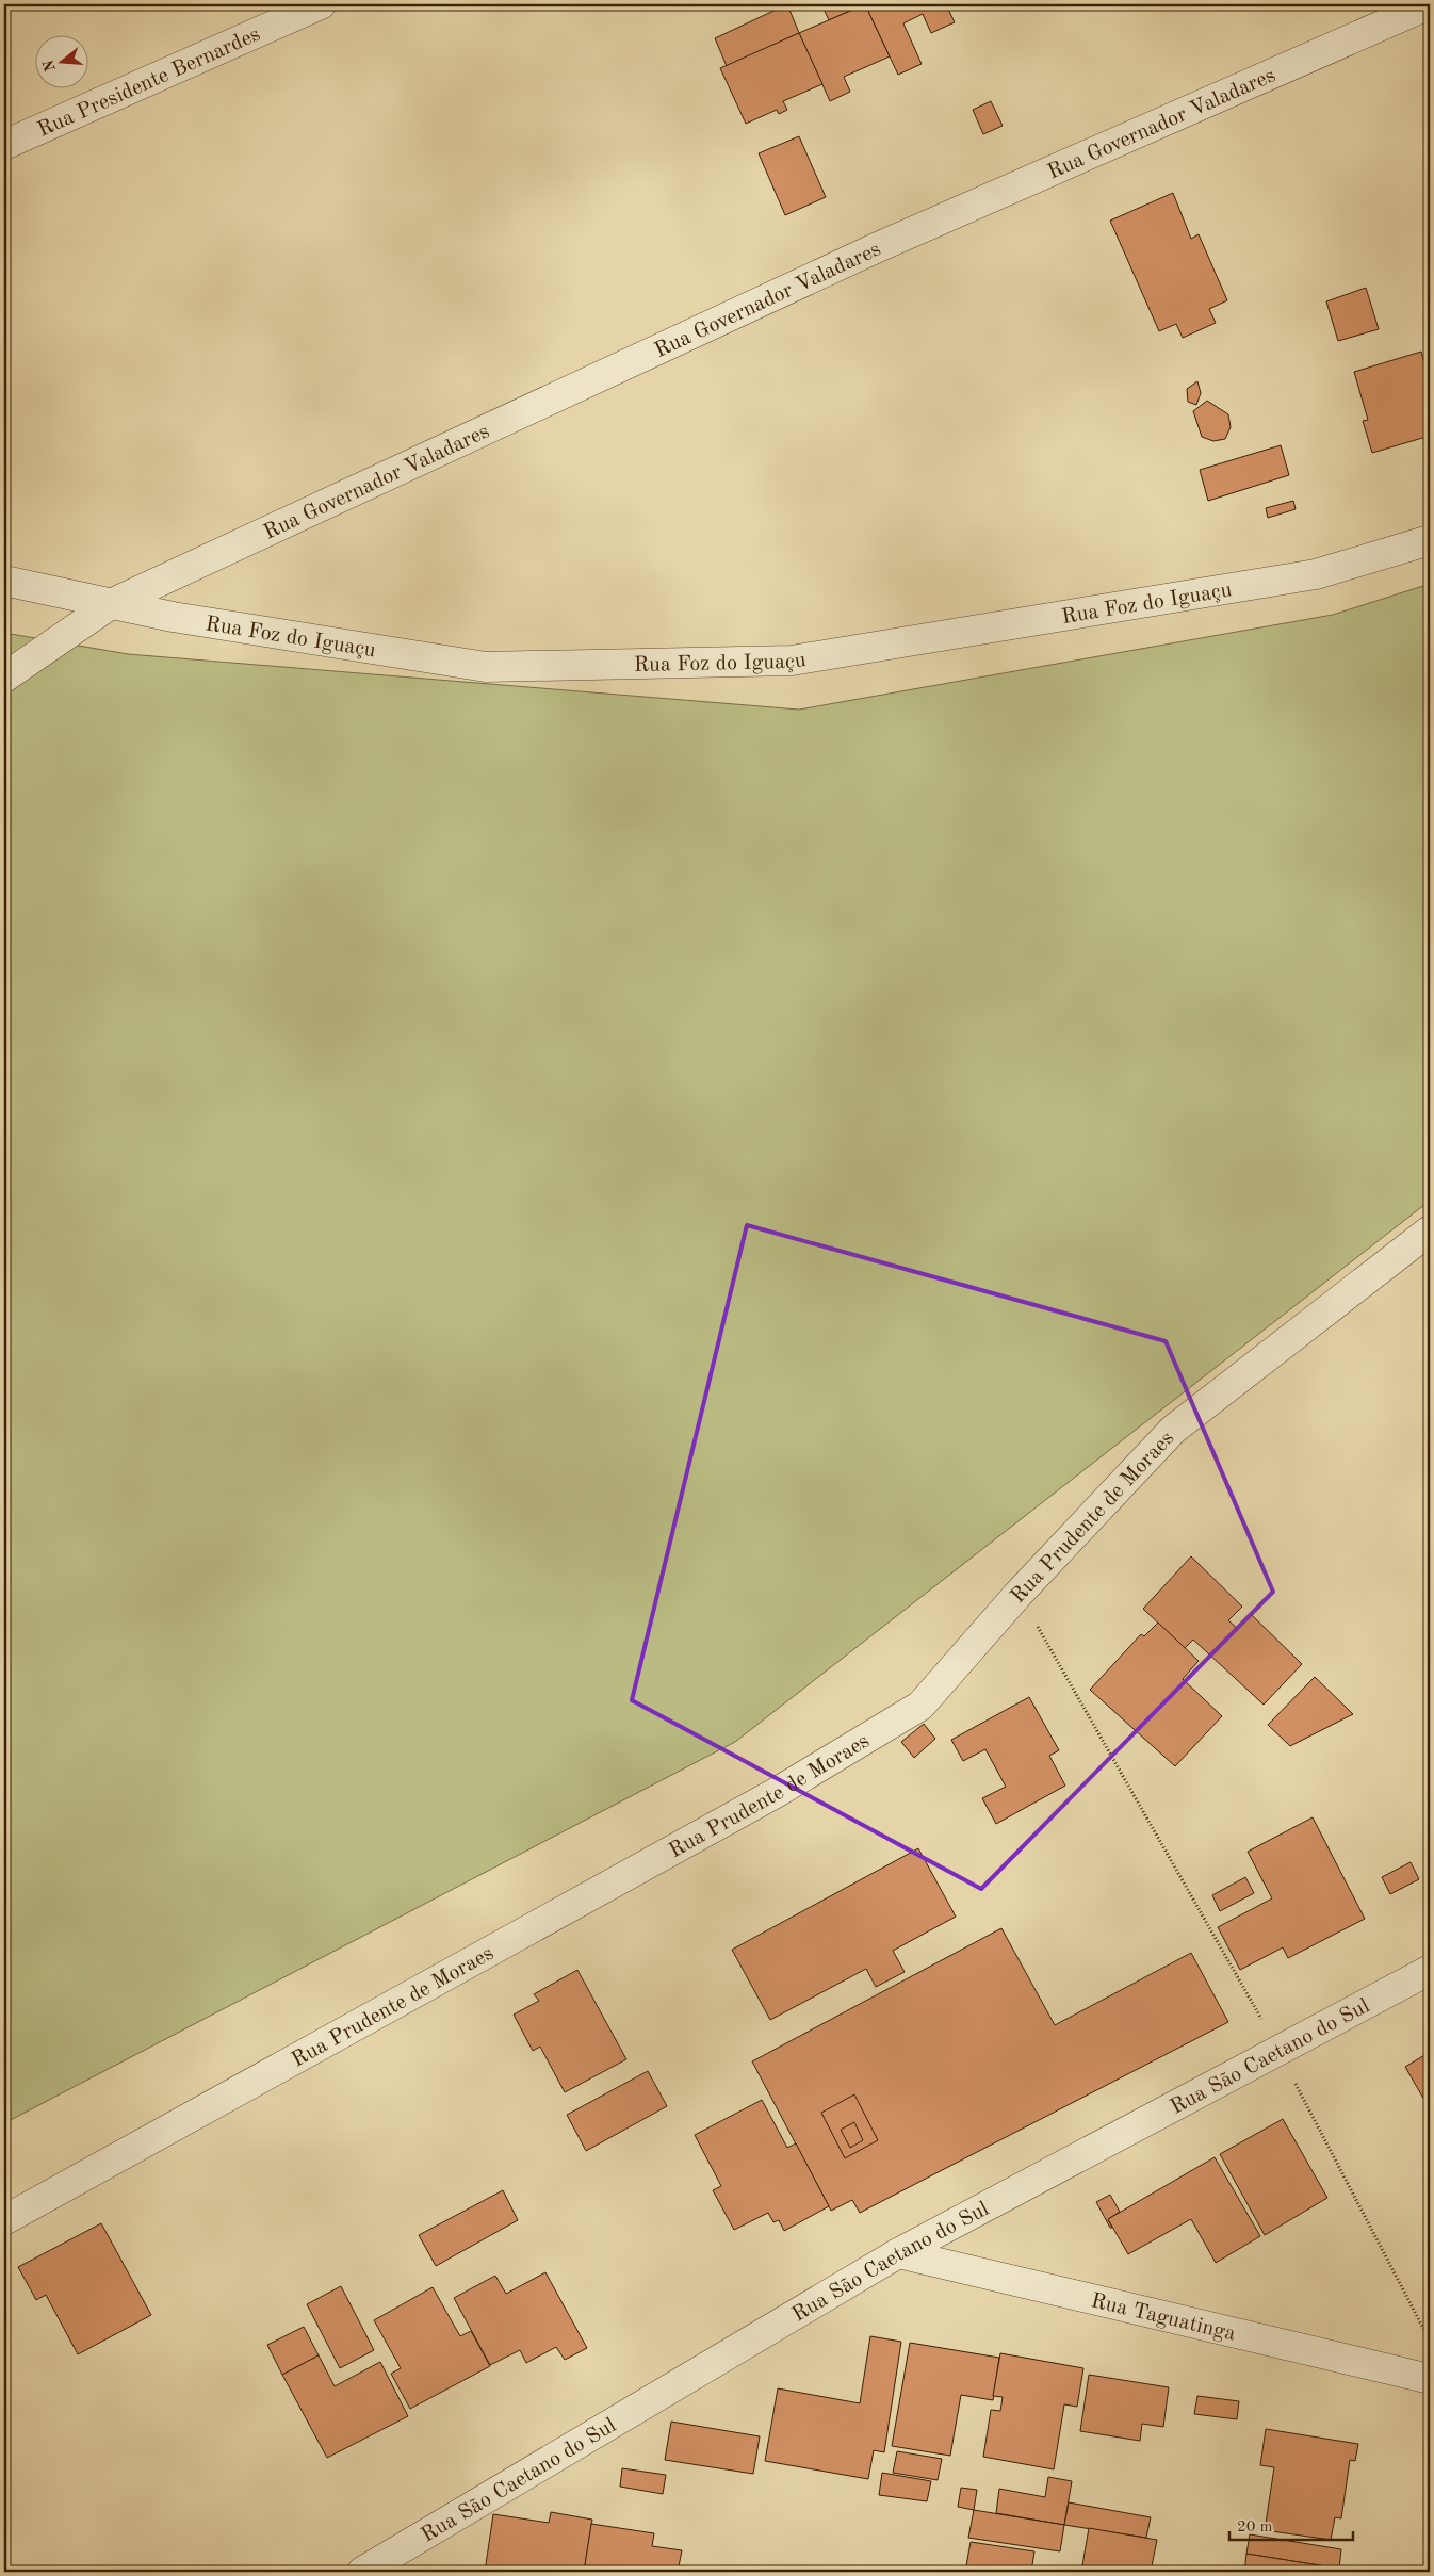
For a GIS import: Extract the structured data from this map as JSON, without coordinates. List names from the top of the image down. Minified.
{"streets":{"street":["Rua Presidente Bernardes","Rua Governador Valadares","Rua Foz do Iguaçu","Rua Prudente de Moraes","Rua São Caetano do Sul","Rua Taguatinga"]},"crossings":[["Rua Governador Valadares","Rua Foz do Iguaçu"],["Rua São Caetano do Sul","Rua Taguatinga"]],"scale_bar":"20 m","north":"left"}
